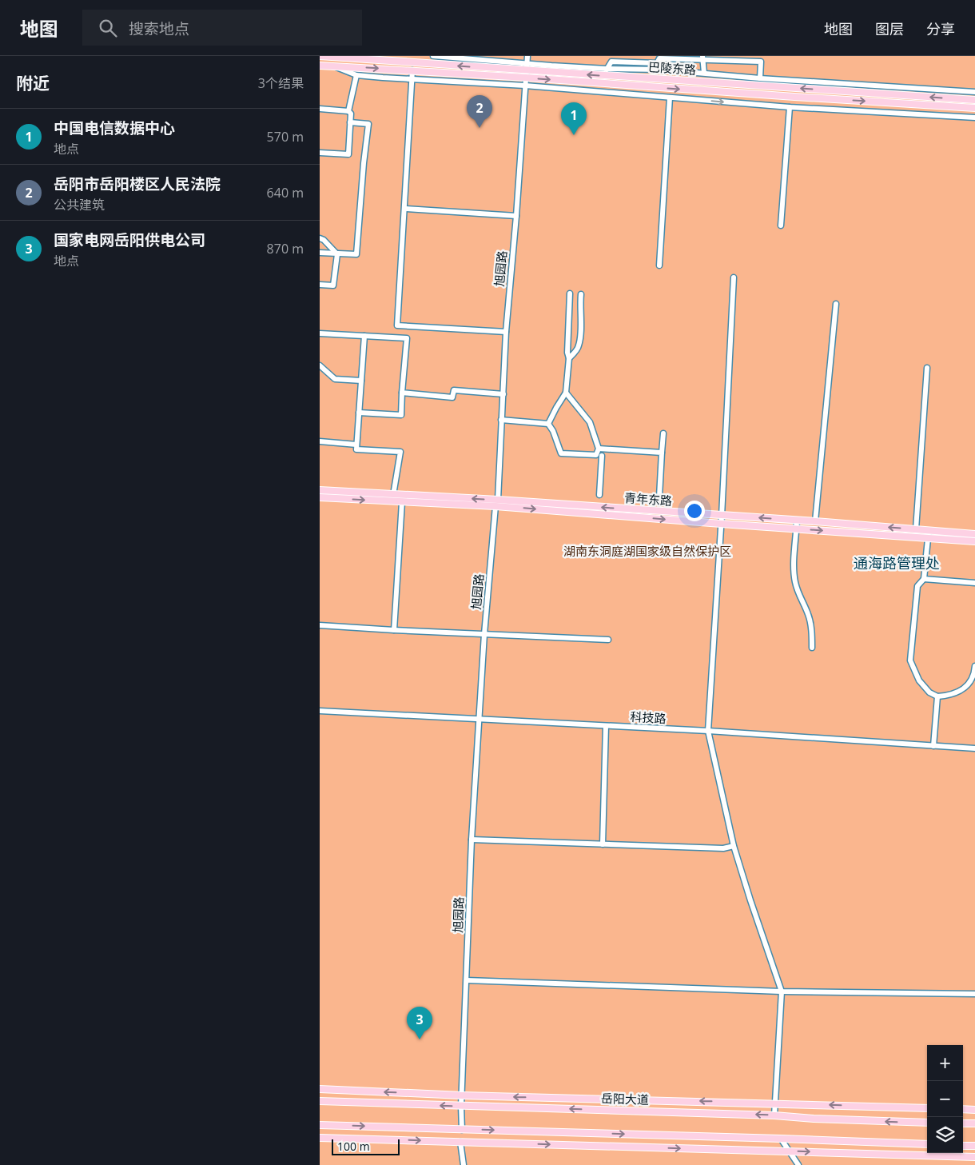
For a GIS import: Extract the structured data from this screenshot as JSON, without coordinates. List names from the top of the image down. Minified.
{"streets":{"main road":["巴陵东路","青年东路","岳阳大道"],"street":["旭园路","科技路"]},"crossings":[["巴陵东路","旭园路"],["旭园路","青年东路"],["旭园路","科技路"],["旭园路","岳阳大道"]],"districts":["通海路管理处"],"parks":["湖南东洞庭湖国家级自然保护区"],"scale_bar":"100 m","page":{"header":"地图","search":"搜索地点","nav":["地图","图层","分享"],"heading":["附近","3个结果"],"pins":["2","1","3"],"list":[{"mark":"1","name":"中国电信数据中心","note":"地点","value":"570 m"},{"mark":"2","name":"岳阳市岳阳楼区人民法院","note":"公共建筑","value":"640 m"},{"mark":"3","name":"国家电网岳阳供电公司","note":"地点","value":"870 m"}],"map_buttons":["+","−"],"scale":"100 m"}}
